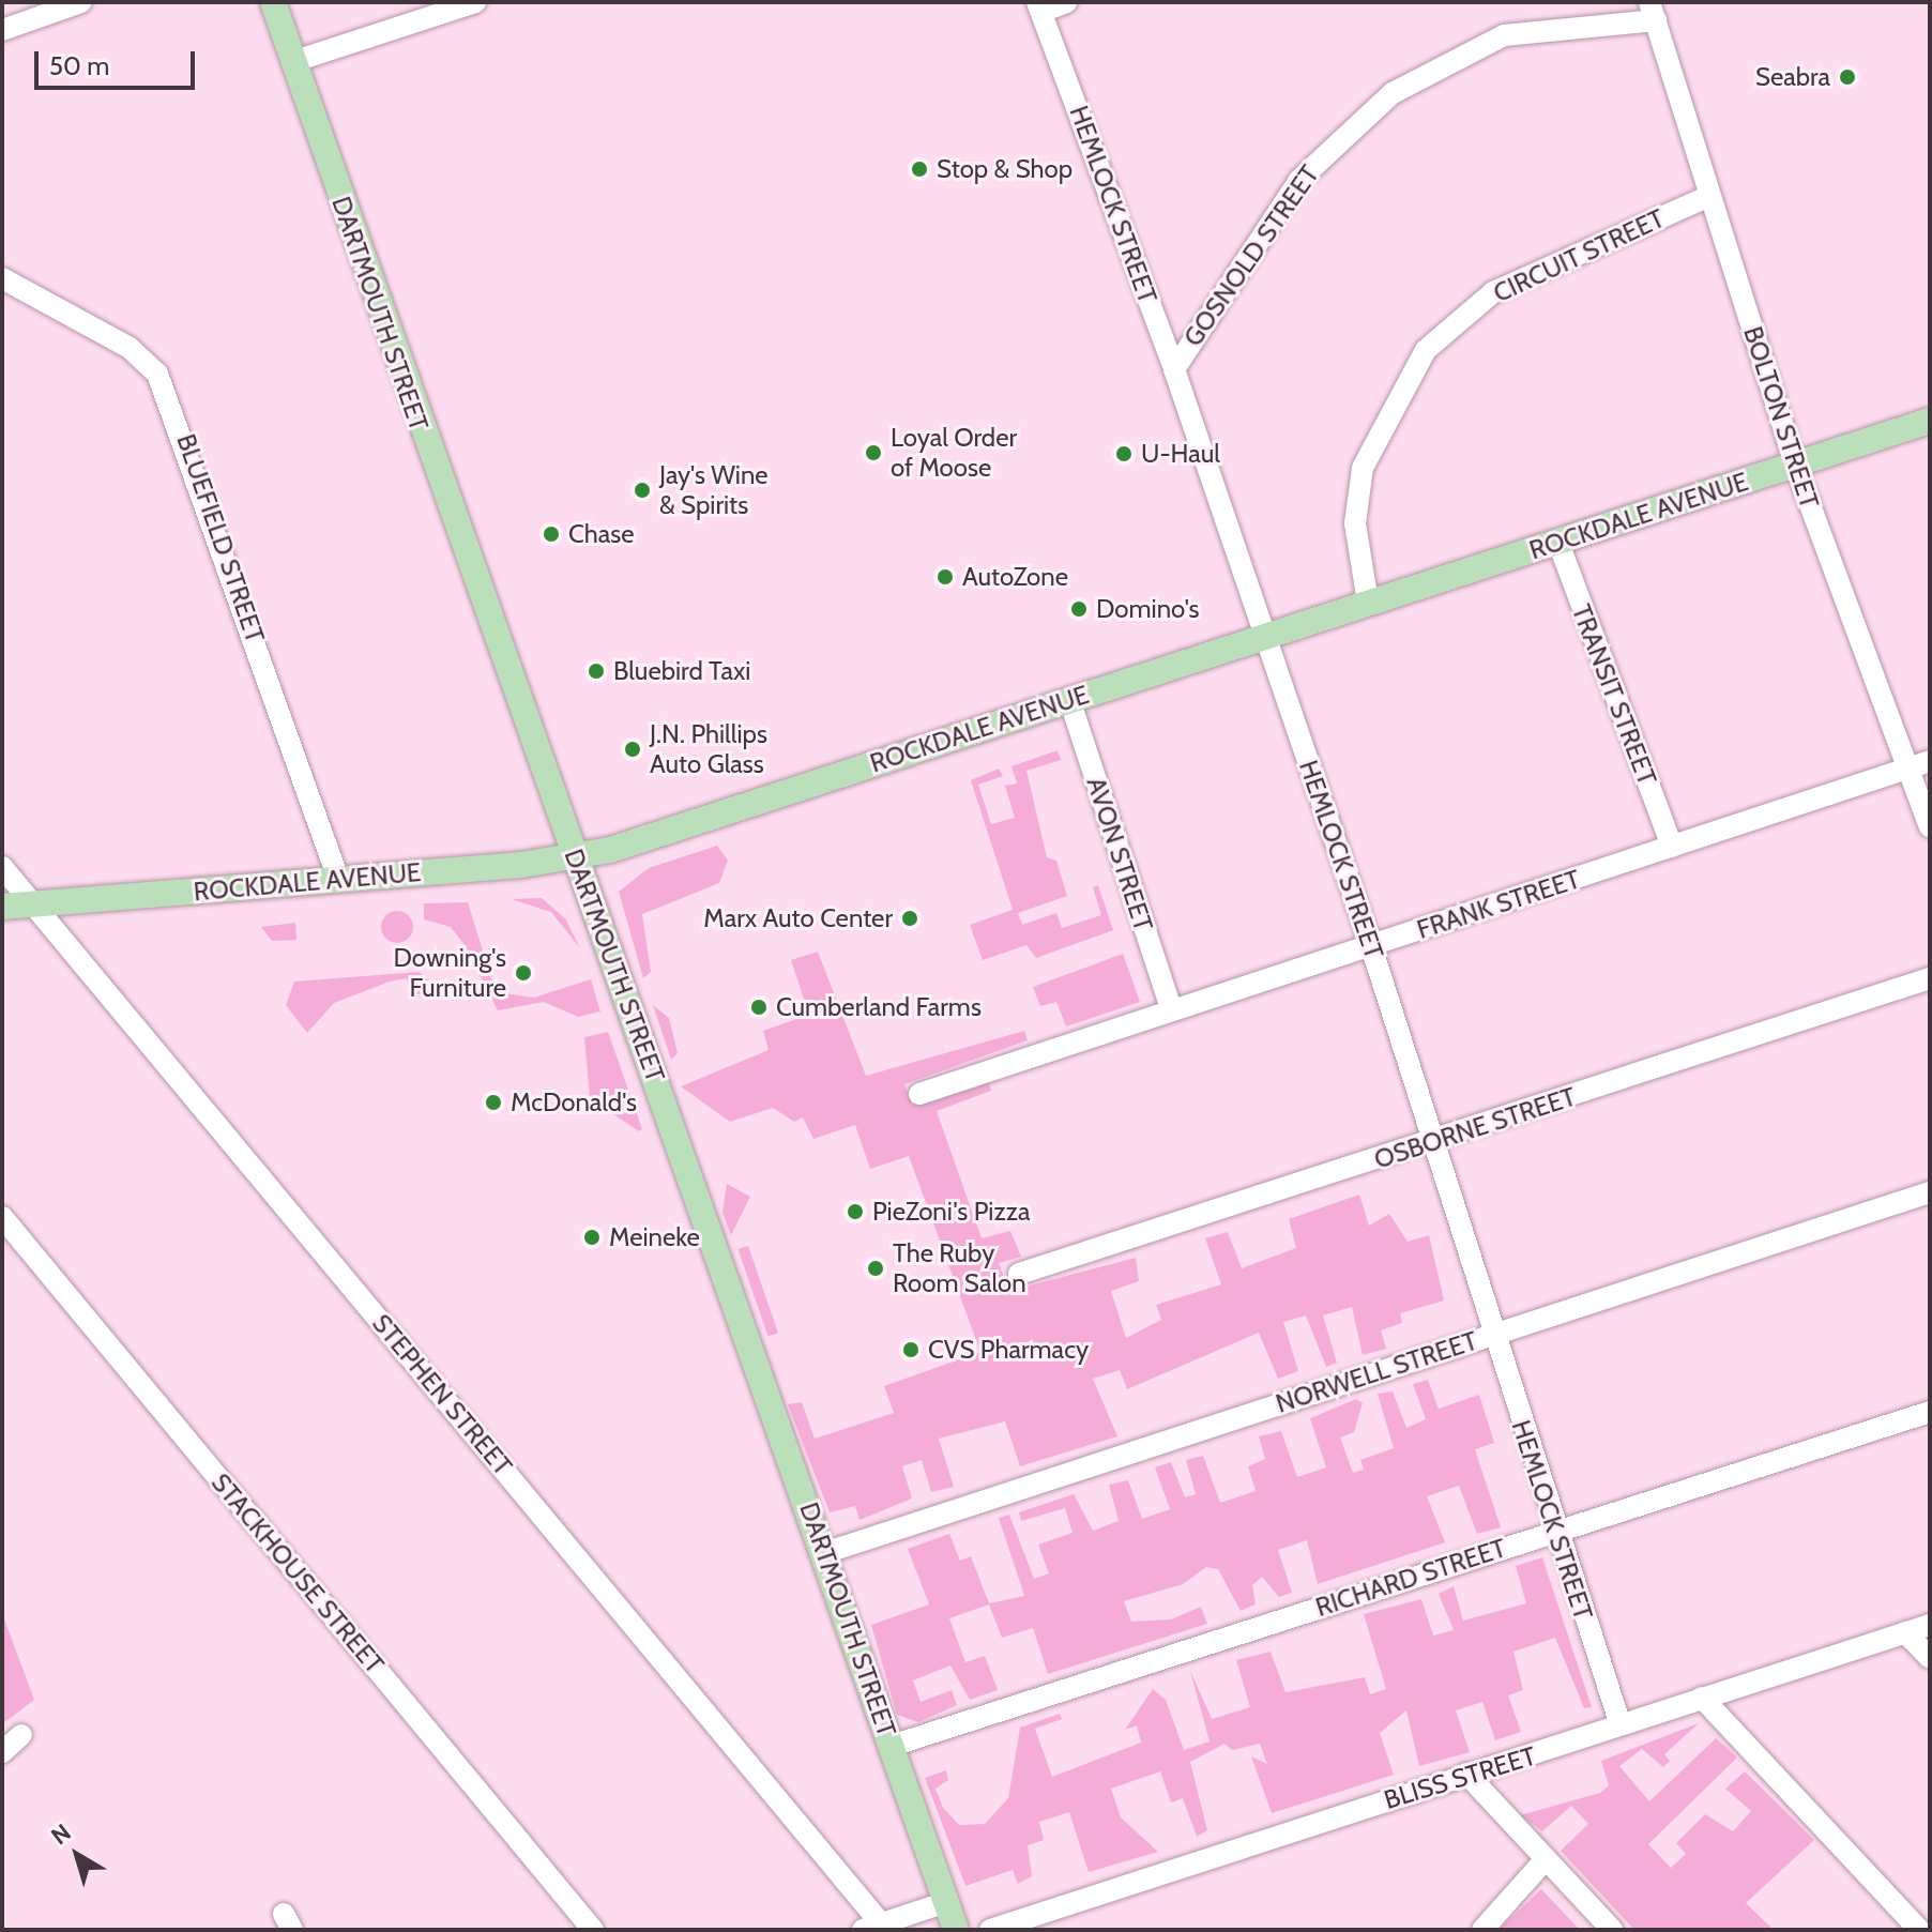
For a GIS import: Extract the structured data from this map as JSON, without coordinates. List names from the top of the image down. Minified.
{"streets":{"main road":["DARTMOUTH STREET","ROCKDALE AVENUE"],"street":["HEMLOCK STREET","GOSNOLD STREET","CIRCUIT STREET","BOLTON STREET","BLUEFIELD STREET","TRANSIT STREET","AVON STREET","FRANK STREET","OSBORNE STREET","NORWELL STREET","STEPHEN STREET","STACKHOUSE STREET","RICHARD STREET","BLISS STREET"]},"crossings":[["HEMLOCK STREET","GOSNOLD STREET"],["HEMLOCK STREET","ROCKDALE AVENUE"],["HEMLOCK STREET","FRANK STREET"],["HEMLOCK STREET","OSBORNE STREET"],["HEMLOCK STREET","NORWELL STREET"],["HEMLOCK STREET","RICHARD STREET"],["HEMLOCK STREET","BLISS STREET"],["GOSNOLD STREET","BOLTON STREET"],["CIRCUIT STREET","BOLTON STREET"],["CIRCUIT STREET","ROCKDALE AVENUE"],["DARTMOUTH STREET","ROCKDALE AVENUE"],["DARTMOUTH STREET","NORWELL STREET"],["DARTMOUTH STREET","RICHARD STREET"],["BOLTON STREET","ROCKDALE AVENUE"],["BOLTON STREET","FRANK STREET"],["ROCKDALE AVENUE","BLUEFIELD STREET"],["ROCKDALE AVENUE","TRANSIT STREET"],["ROCKDALE AVENUE","AVON STREET"],["ROCKDALE AVENUE","STEPHEN STREET"],["TRANSIT STREET","FRANK STREET"],["AVON STREET","FRANK STREET"]],"places":["Seabra","Stop & Shop","Loyal Order of Moose","U-Haul","Jay's Wine & Spirits","Chase","AutoZone","Domino's","Bluebird Taxi","J.N. Phillips Auto Glass","Marx Auto Center","Downing's Furniture","Cumberland Farms","McDonald's","PieZoni's Pizza","Meineke","The Ruby Room Salon","CVS Pharmacy"],"scale_bar":"50 m","north":"top left"}
